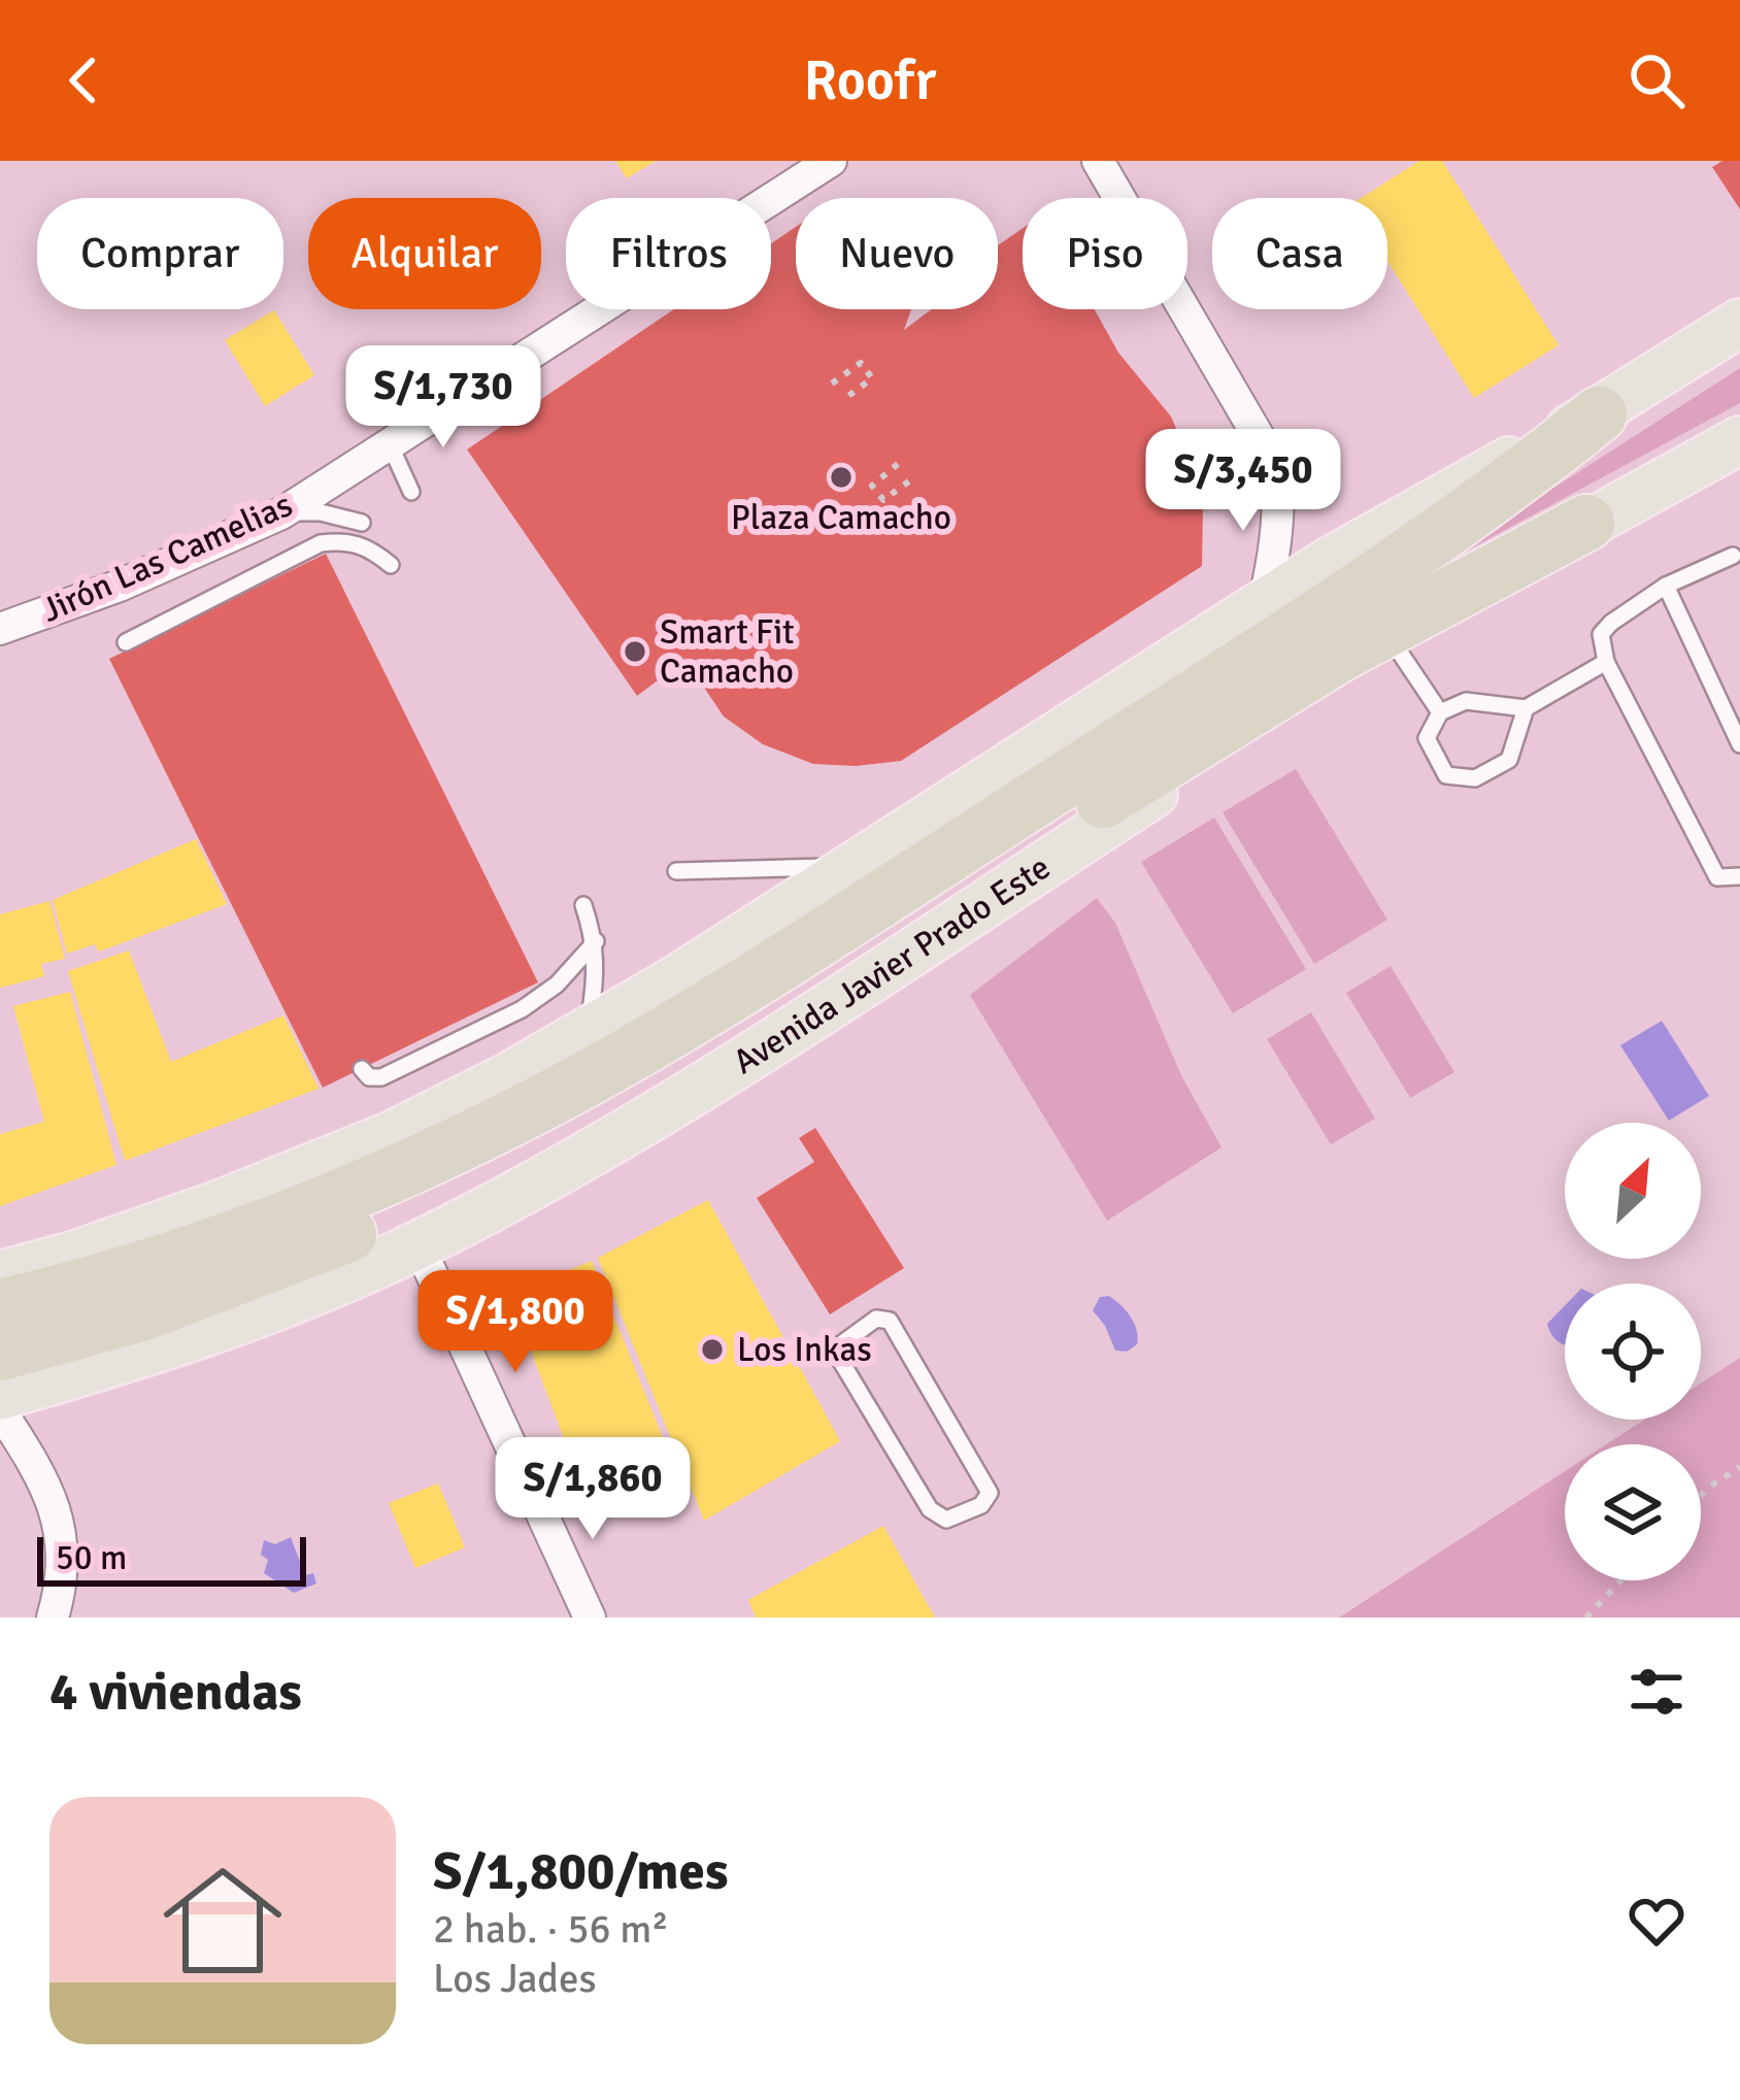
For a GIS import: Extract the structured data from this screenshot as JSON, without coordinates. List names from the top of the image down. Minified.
{"streets":{"main road":["Avenida Javier Prado Este"],"street":["Jirón Las Camelias"]},"places":["Plaza Camacho","Smart Fit Camacho","Los Inkas"],"scale_bar":"50 m","north":"top right","page":{"header":"Roofr","chip":["Comprar","Alquilar","Filtros","Nuevo","Piso","Casa"],"price":["S/1,730","S/3,450","S/1,800","S/1,860"],"scale":"50 m","heading":"4 viviendas","list":[{"name":"S/1,800/mes","note":"2 hab. · 56 m² · Los Jades"}]}}
